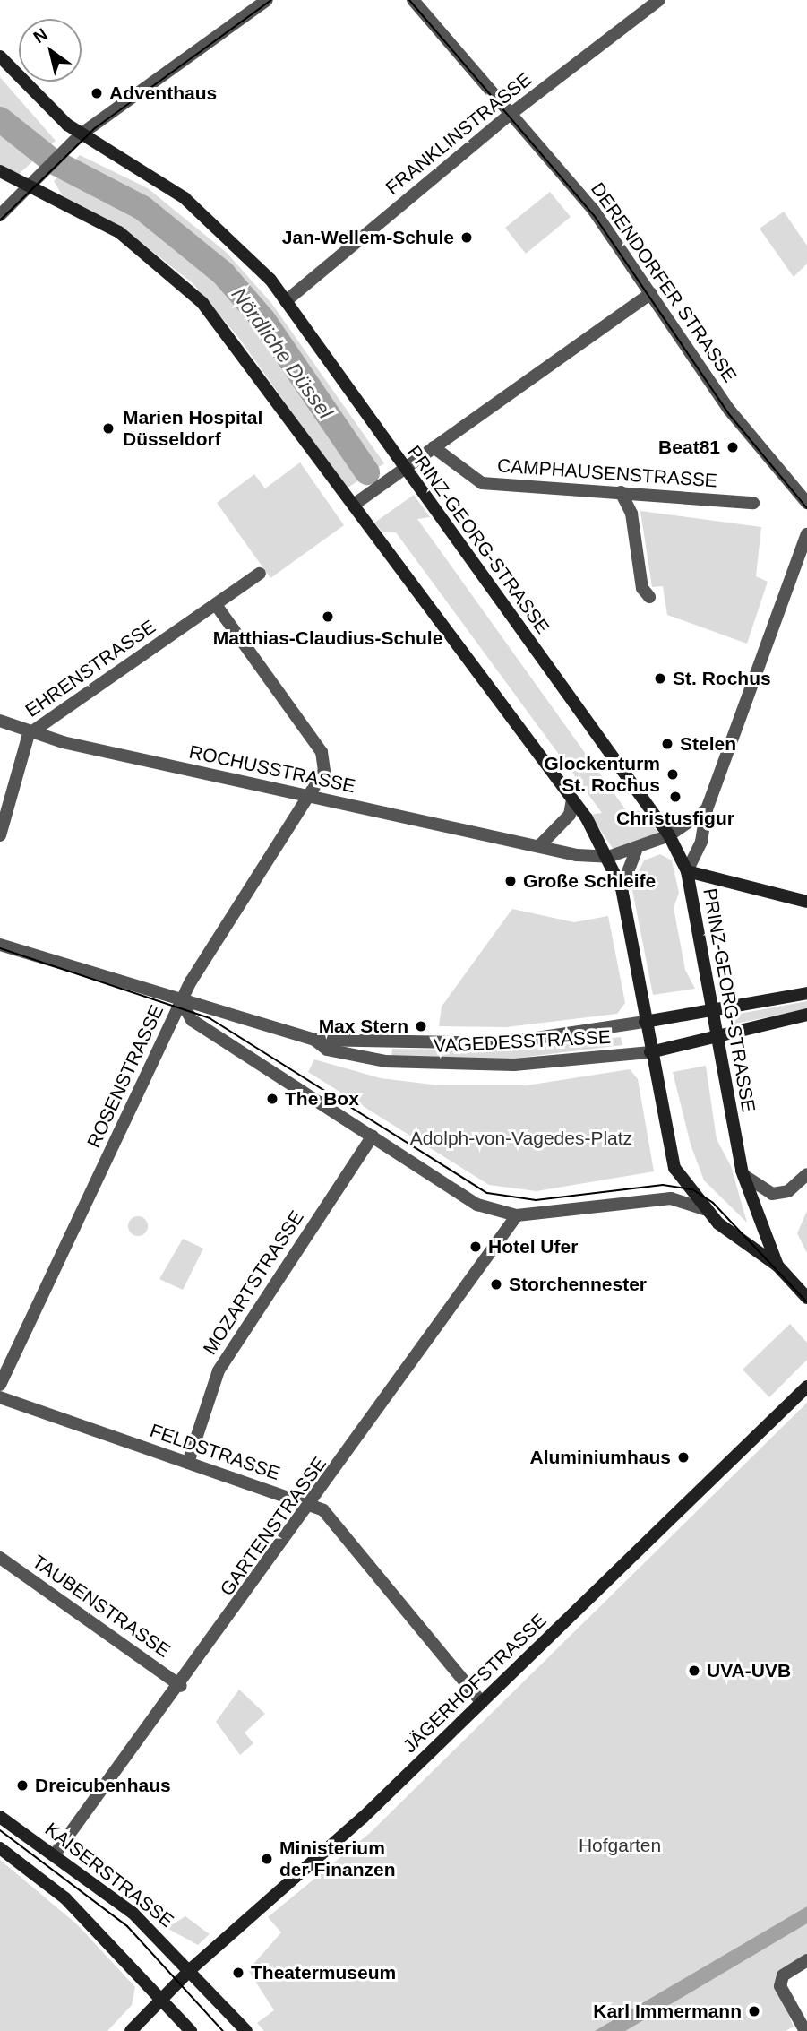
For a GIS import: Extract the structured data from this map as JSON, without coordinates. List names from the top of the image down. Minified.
{"streets":{"main road":["PRINZ-GEORG-STRASSE","VAGEDESSTRASSE","JÄGERHOFSTRASSE","KAISERSTRASSE"],"street":["FRANKLINSTRASSE","DERENDORFER STRASSE","CAMPHAUSENSTRASSE","EHRENSTRASSE","ROCHUSSTRASSE","ROSENSTRASSE","MOZARTSTRASSE","FELDSTRASSE","GARTENSTRASSE","TAUBENSTRASSE"]},"crossings":[["FRANKLINSTRASSE","DERENDORFER STRASSE"],["FRANKLINSTRASSE","PRINZ-GEORG-STRASSE"],["PRINZ-GEORG-STRASSE","ROCHUSSTRASSE"],["PRINZ-GEORG-STRASSE","VAGEDESSTRASSE"],["EHRENSTRASSE","ROCHUSSTRASSE"],["EHRENSTRASSE","ROSENSTRASSE"],["ROCHUSSTRASSE","ROSENSTRASSE"],["VAGEDESSTRASSE","ROSENSTRASSE"],["MOZARTSTRASSE","FELDSTRASSE"],["FELDSTRASSE","GARTENSTRASSE"],["FELDSTRASSE","JÄGERHOFSTRASSE"],["GARTENSTRASSE","TAUBENSTRASSE"],["GARTENSTRASSE","KAISERSTRASSE"],["JÄGERHOFSTRASSE","KAISERSTRASSE"]],"water":["Nördliche Düssel"],"parks":["Adolph-von-Vagedes-Platz","Hofgarten"],"places":["Adventhaus","Jan-Wellem-Schule","Marien Hospital Düsseldorf","Beat81","Matthias-Claudius-Schule","St. Rochus","Stelen","Glockenturm St. Rochus","Christusfigur","Große Schleife","Max Stern","The Box","Hotel Ufer","Storchennester","Aluminiumhaus","UVA-UVB","Dreicubenhaus","Ministerium der Finanzen","Theatermuseum","Karl Immermann"],"north":"top left"}
